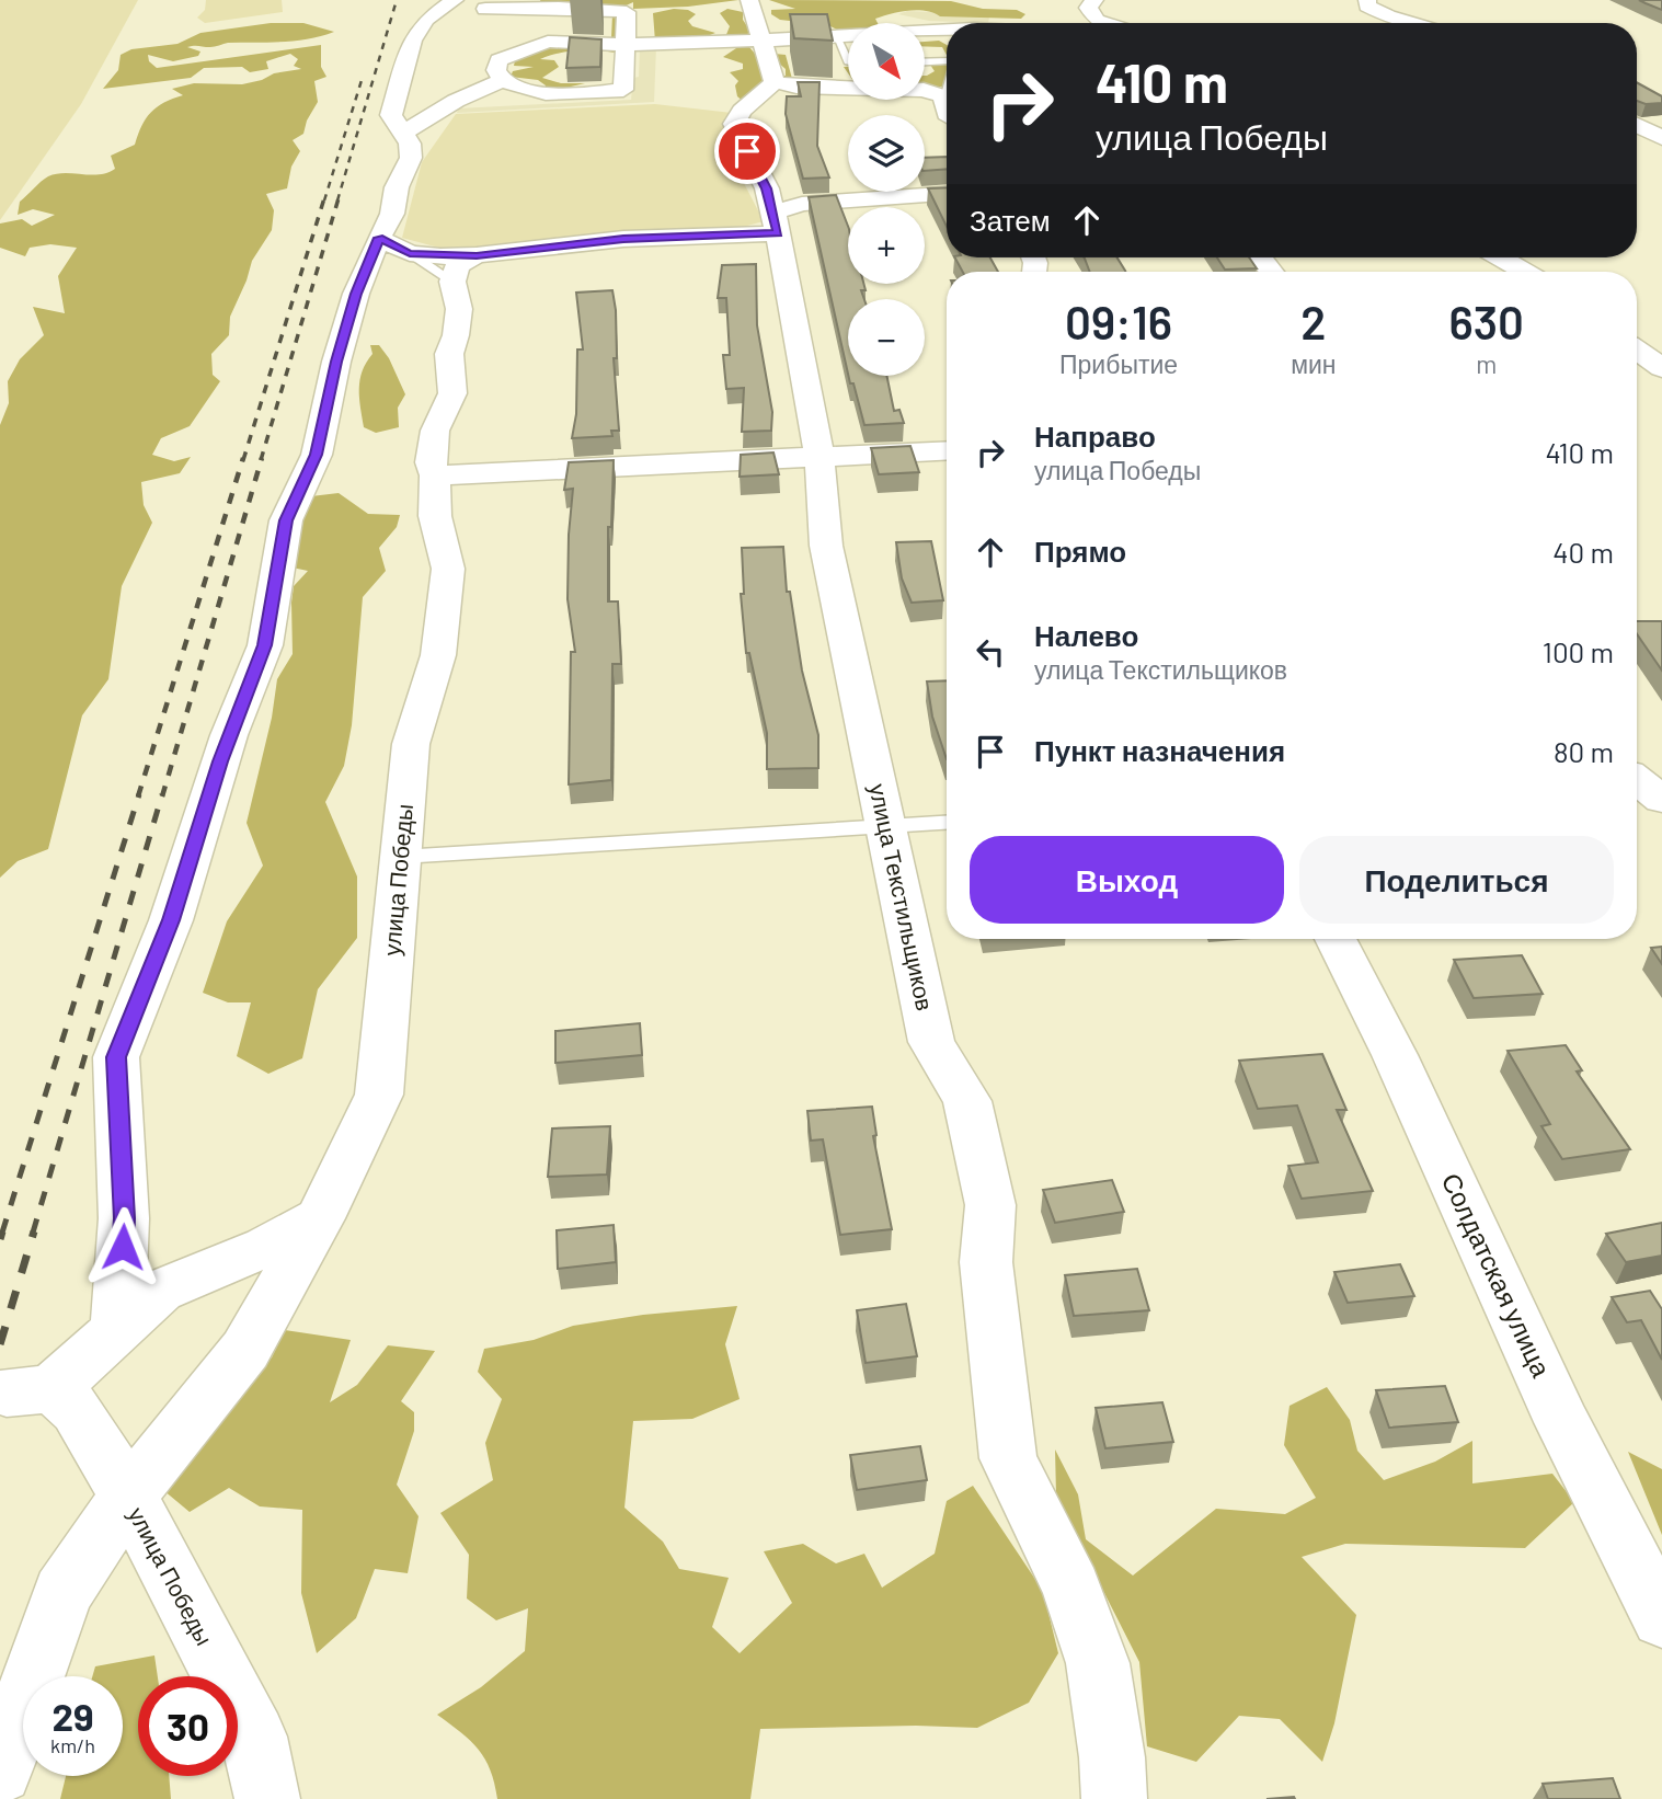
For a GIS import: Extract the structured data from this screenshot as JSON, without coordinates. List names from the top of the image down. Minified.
{"streets":{"street":["улица Победы","улица Текстильщиков","Солдатская улица"]},"north":"bottom right","page":{"map_buttons":["+","−"],"turn":["410 m","улица Победы"],"then":"Затем","eta":["09:16","Прибытие","2","мин","630","m"],"list":[{"name":"Направо","note":"улица Победы","value":"410 m"},{"name":"Прямо","value":"40 m"},{"name":"Налево","note":"улица Текстильщиков","value":"100 m"},{"name":"Пункт назначения","value":"80 m"}],"buttons":["Выход","Поделиться"],"speed":"29 km/h","limit":"30"}}
